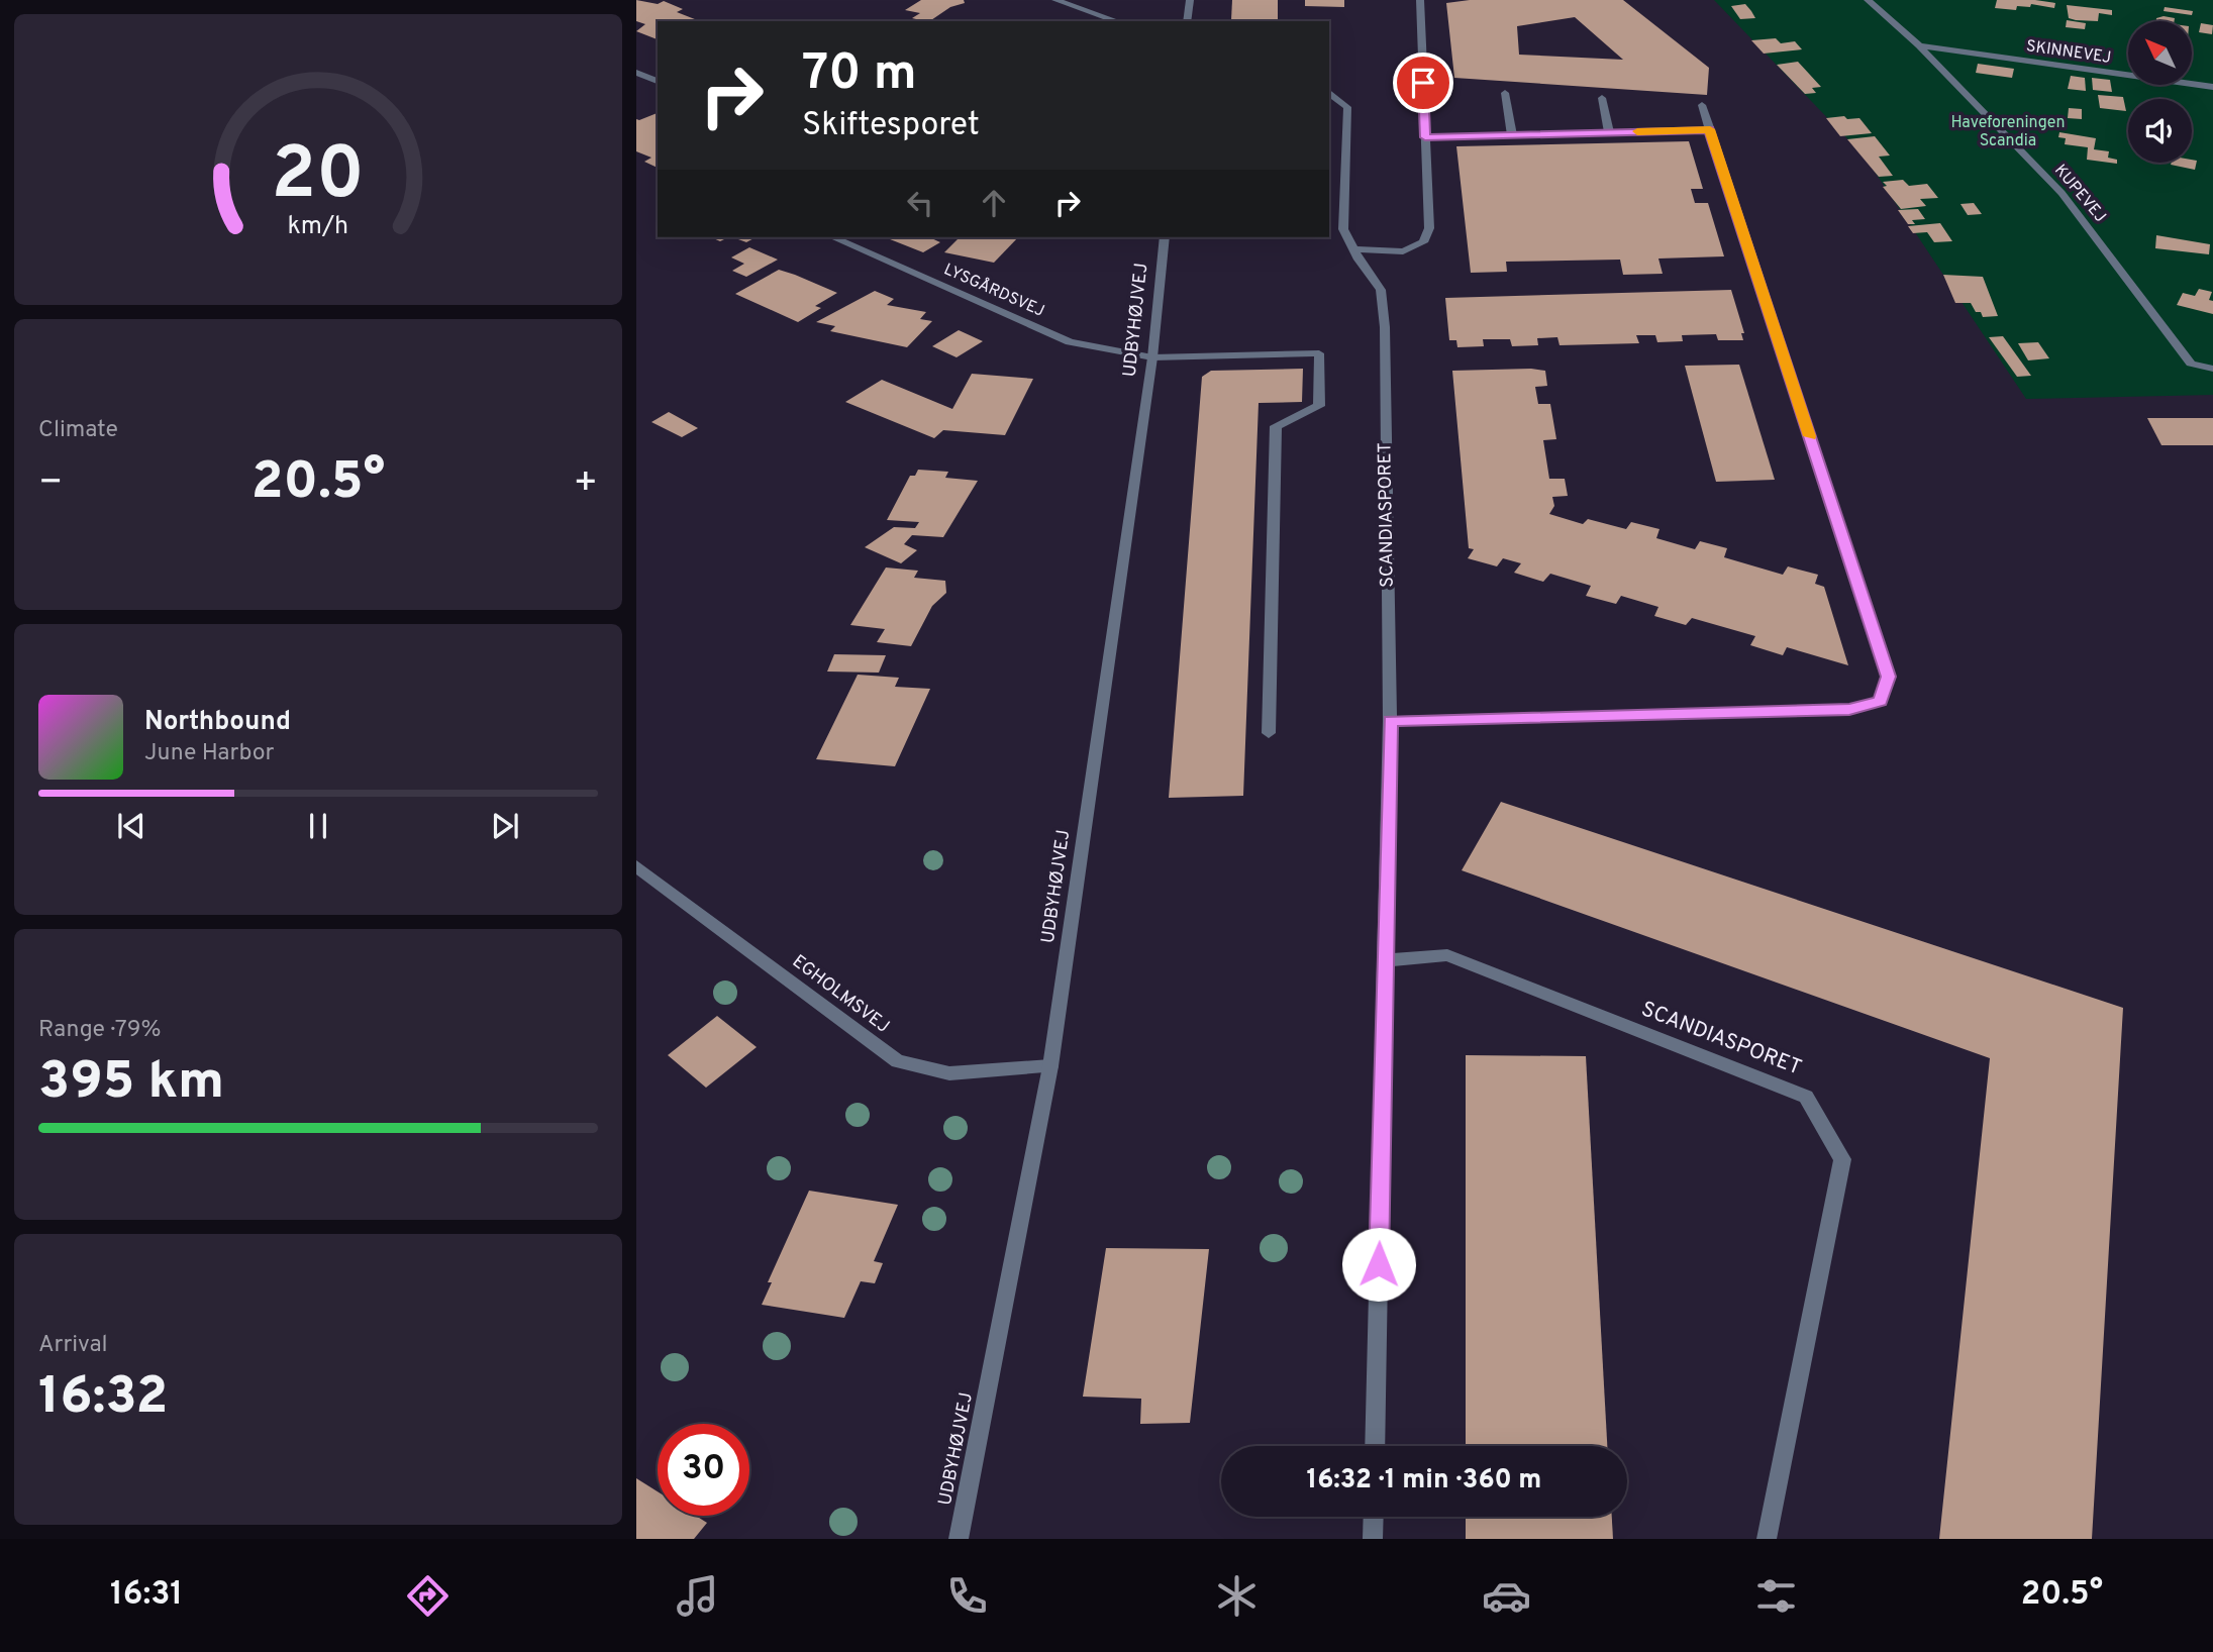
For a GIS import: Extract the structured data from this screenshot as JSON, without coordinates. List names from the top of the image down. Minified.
{"streets":{"street":["SKINNEVEJ","KUPEVEJ","LYSGÅRDSVEJ","UDBYHØJVEJ","SCANDIASPORET","EGHOLMSVEJ"]},"crossings":[["SKINNEVEJ","KUPEVEJ"],["LYSGÅRDSVEJ","UDBYHØJVEJ"],["UDBYHØJVEJ","EGHOLMSVEJ"]],"parks":["Haveforeningen Scandia"],"north":"top left","page":{"turn":["70 m","Skiftesporet"],"tile":["Climate",["Range · 79%","395 km"],["Arrival","16:32"]],"heat":["−","20.5°","+"],"song":["Northbound","June Harbor"],"limit":"30","trip":"16:32 · 1 min · 360 m","tabs":["16:31","20.5°"],"gauge":["20","km/h"]}}
